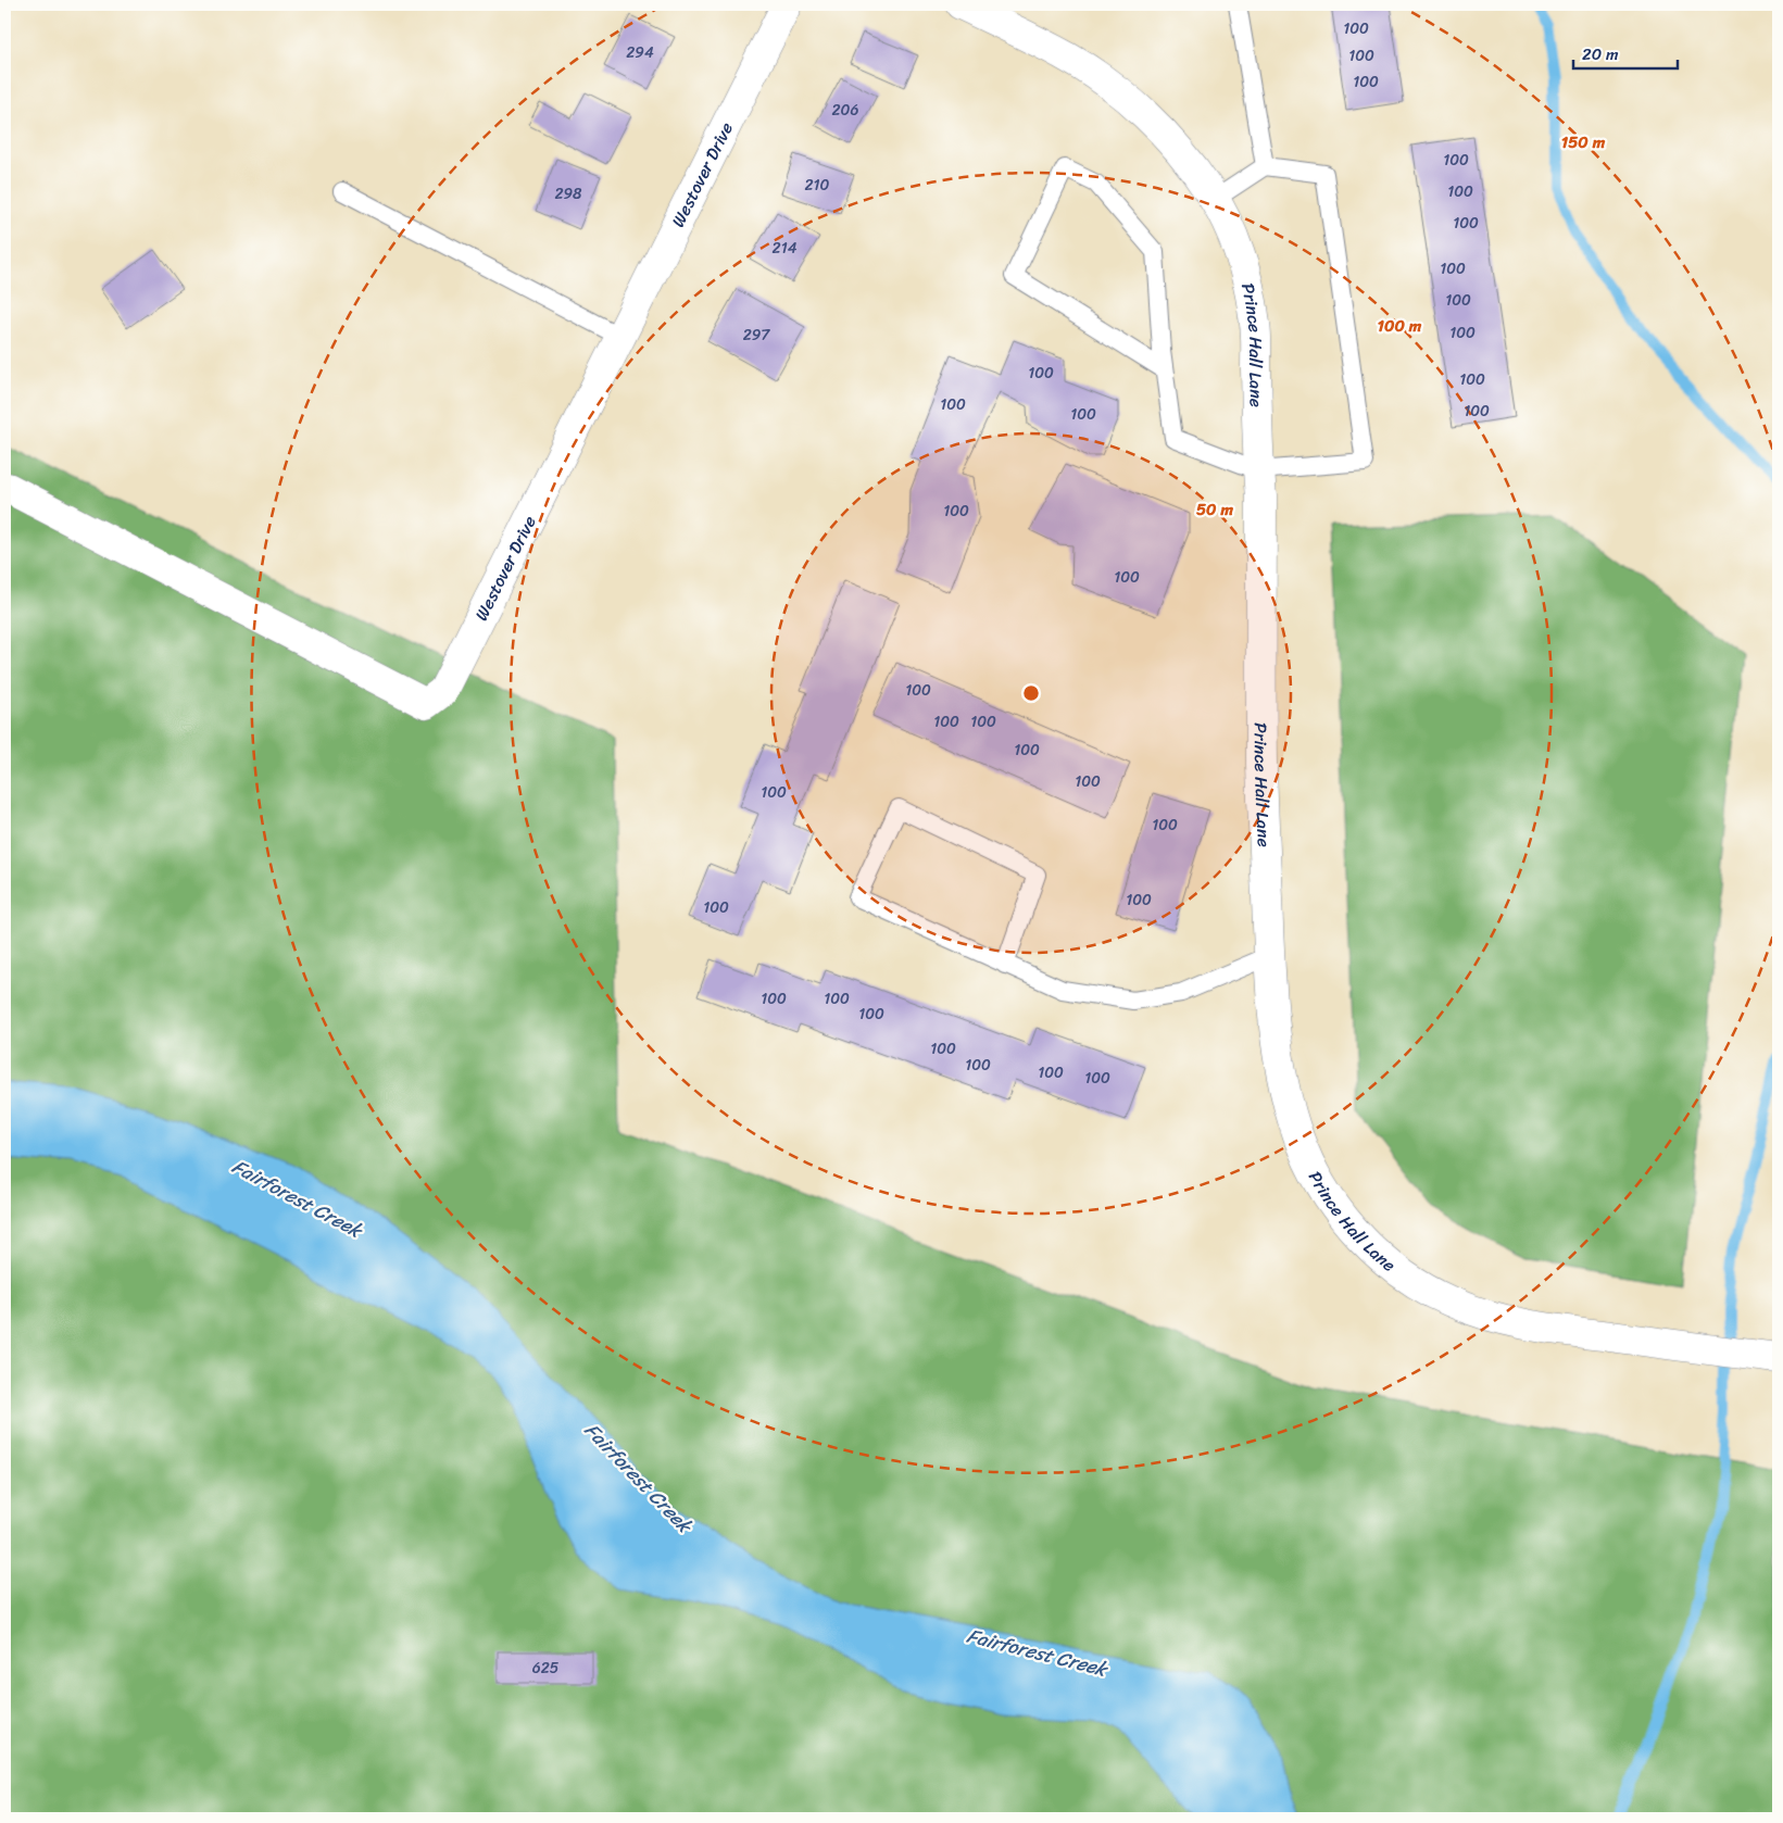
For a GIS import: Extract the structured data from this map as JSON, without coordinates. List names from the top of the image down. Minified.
{"streets":{"street":["Westover Drive","Prince Hall Lane"]},"water":["Fairforest Creek"],"house_numbers":["100","294","100","100","206","100","210","100","298","100","214","100","100","100","297","100","100","100","100","100","100","100","100","100","100","100","100","100","100","100","100","100","100","100","100","100","100","100","625"],"scale_bar":"20 m","rings":["150 m","100 m","50 m"]}
